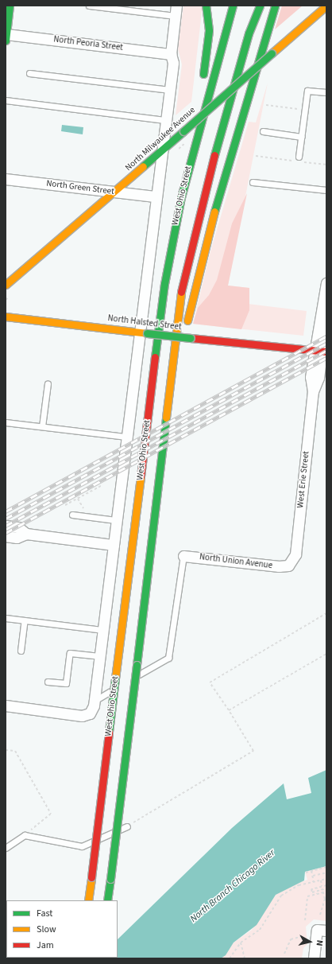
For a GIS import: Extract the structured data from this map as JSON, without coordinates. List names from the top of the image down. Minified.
{"streets":{"main road":["North Milwaukee Avenue","West Ohio Street","North Halsted Street"],"street":["North Peoria Street","North Green Street","West Erie Street","North Union Avenue"]},"crossings":[["North Peoria Street","West Ohio Street"],["North Milwaukee Avenue","North Green Street"],["North Milwaukee Avenue","West Ohio Street"],["North Green Street","West Ohio Street"],["West Ohio Street","North Halsted Street"],["North Halsted Street","West Erie Street"],["West Erie Street","North Union Avenue"]],"water":["North Branch Chicago River"],"legend":["Fast","Slow","Jam"],"north":"right"}
